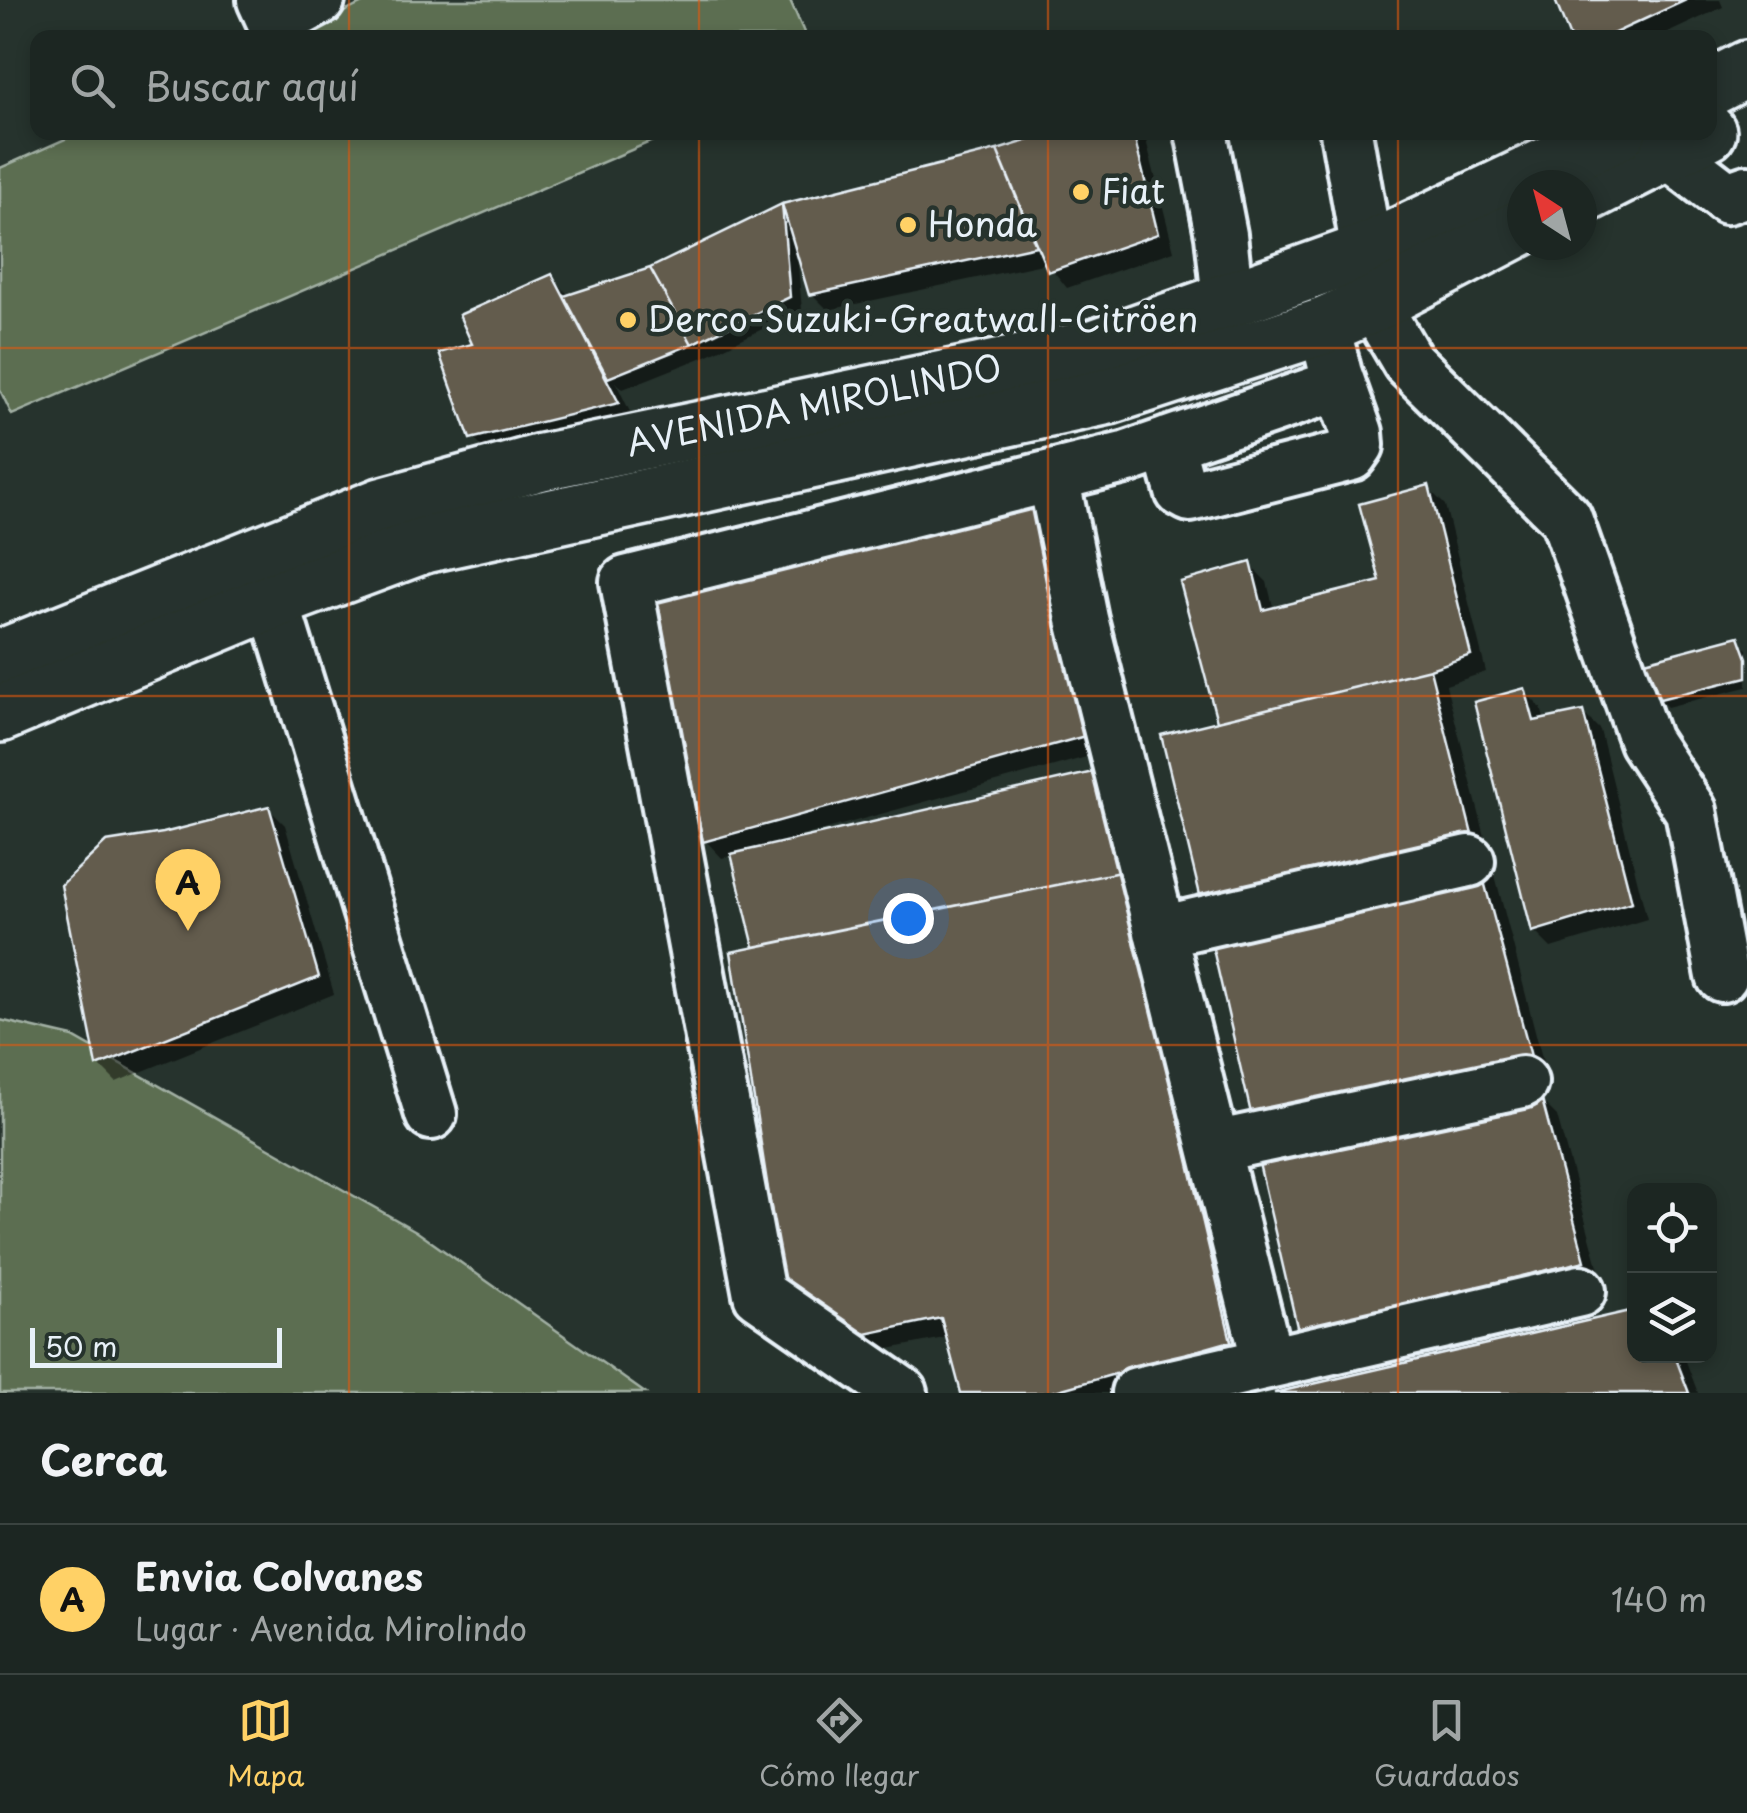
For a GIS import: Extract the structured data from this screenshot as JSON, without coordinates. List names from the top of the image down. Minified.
{"streets":{"main road":["AVENIDA MIROLINDO"]},"places":["Fiat","Honda","Derco-Suzuki-Greatwall-Citröen"],"scale_bar":"50 m","north":"top left","page":{"search":"Buscar aquí","pins":"A","scale":"50 m","heading":"Cerca","list":[{"mark":"A","name":"Envia Colvanes","note":"Lugar · Avenida Mirolindo","value":"140 m"}],"nav":["Mapa","Cómo llegar","Guardados"]}}
